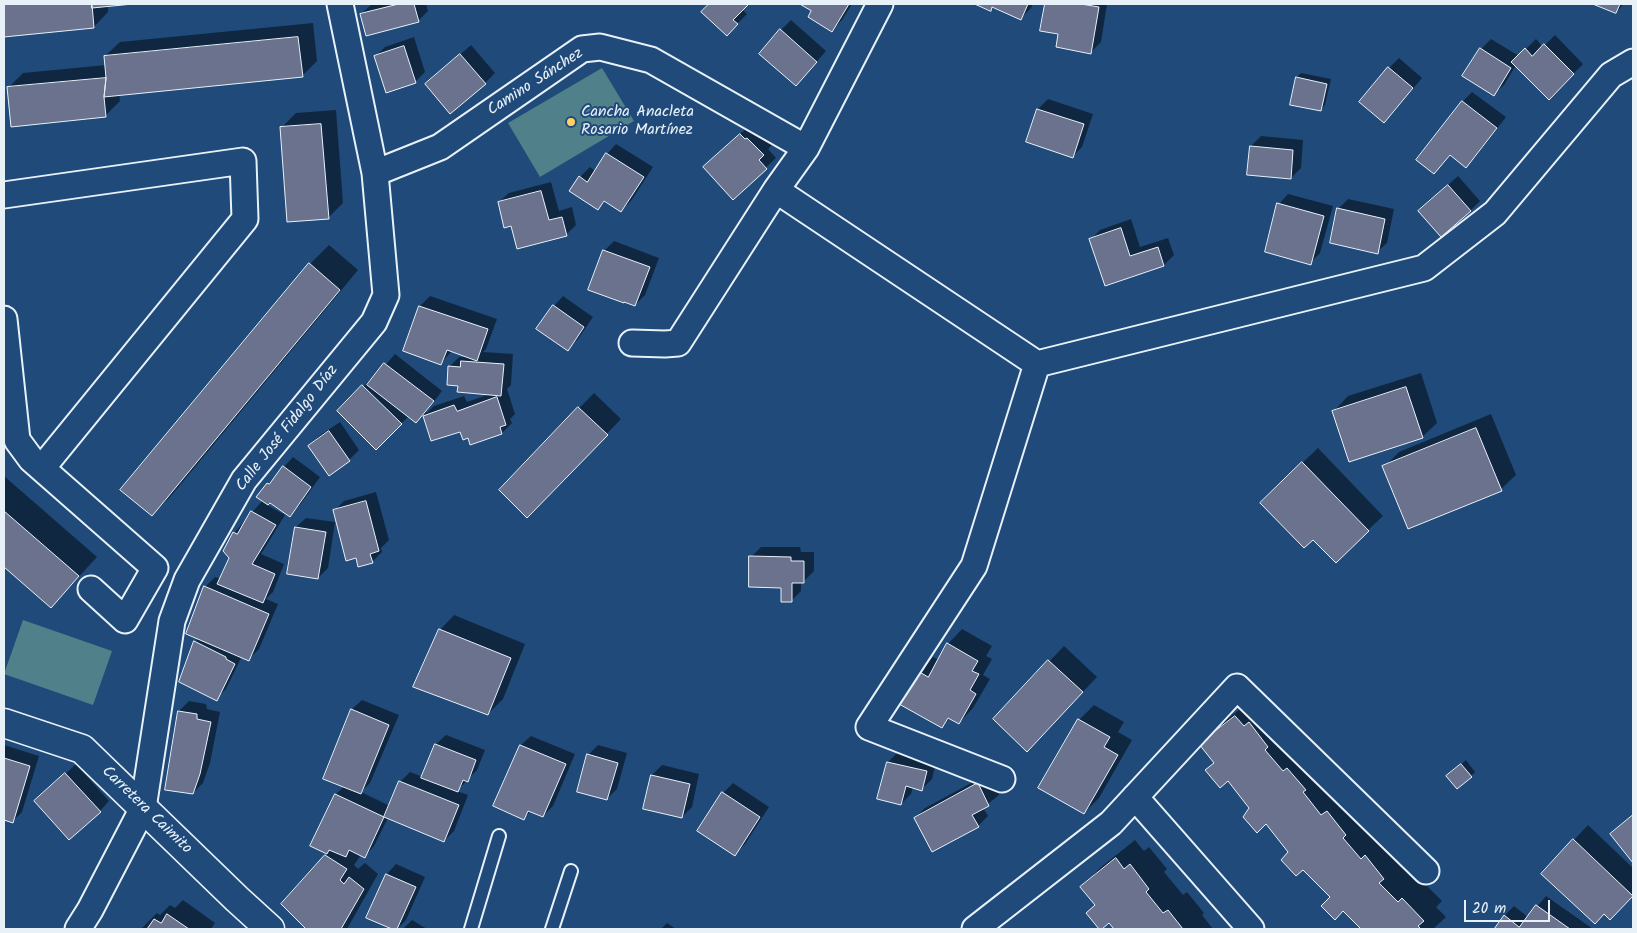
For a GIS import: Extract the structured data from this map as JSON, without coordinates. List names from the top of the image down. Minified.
{"streets":{"street":["Camino Sánchez","Calle José Fidalgo Díaz","Carretera Caimito"]},"crossings":[["Camino Sánchez","Calle José Fidalgo Díaz"],["Calle José Fidalgo Díaz","Carretera Caimito"]],"places":["Cancha Anacleta Rosario Martínez"],"scale_bar":"20 m"}
